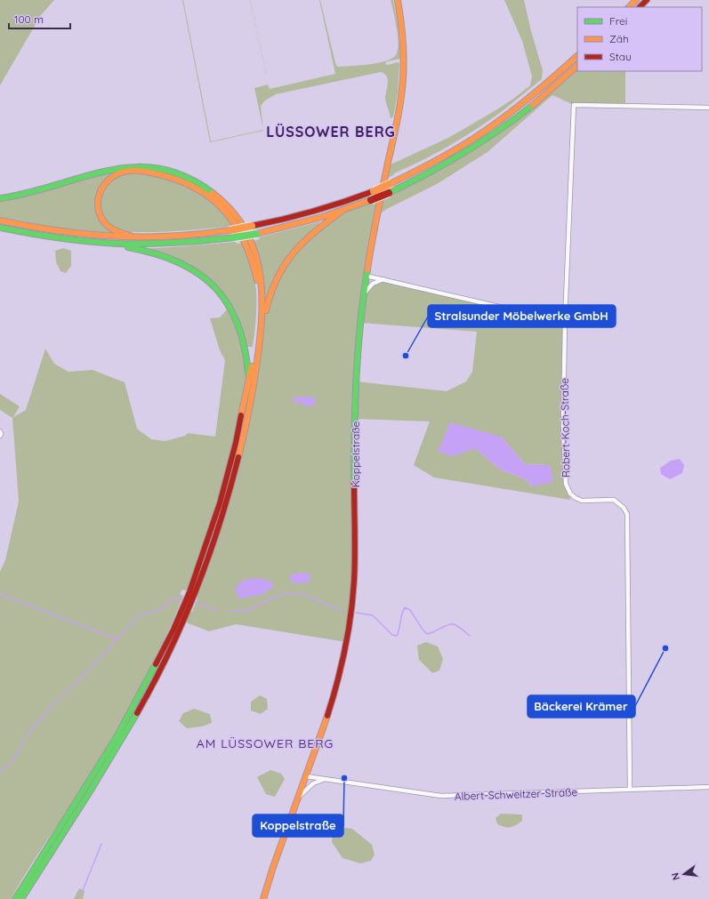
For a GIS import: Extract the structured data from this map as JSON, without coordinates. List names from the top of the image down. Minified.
{"streets":{"main road":["Koppelstraße"],"street":["Robert-Koch-Straße","Albert-Schweitzer-Straße"]},"crossings":[["Robert-Koch-Straße","Albert-Schweitzer-Straße"],["Koppelstraße","Albert-Schweitzer-Straße"]],"districts":["LÜSSOWER BERG","AM LÜSSOWER BERG"],"places":["Stralsunder Möbelwerke GmbH","Bäckerei Krämer","Koppelstraße"],"legend":["Frei","Zäh","Stau"],"scale_bar":"100 m","north":"left"}
